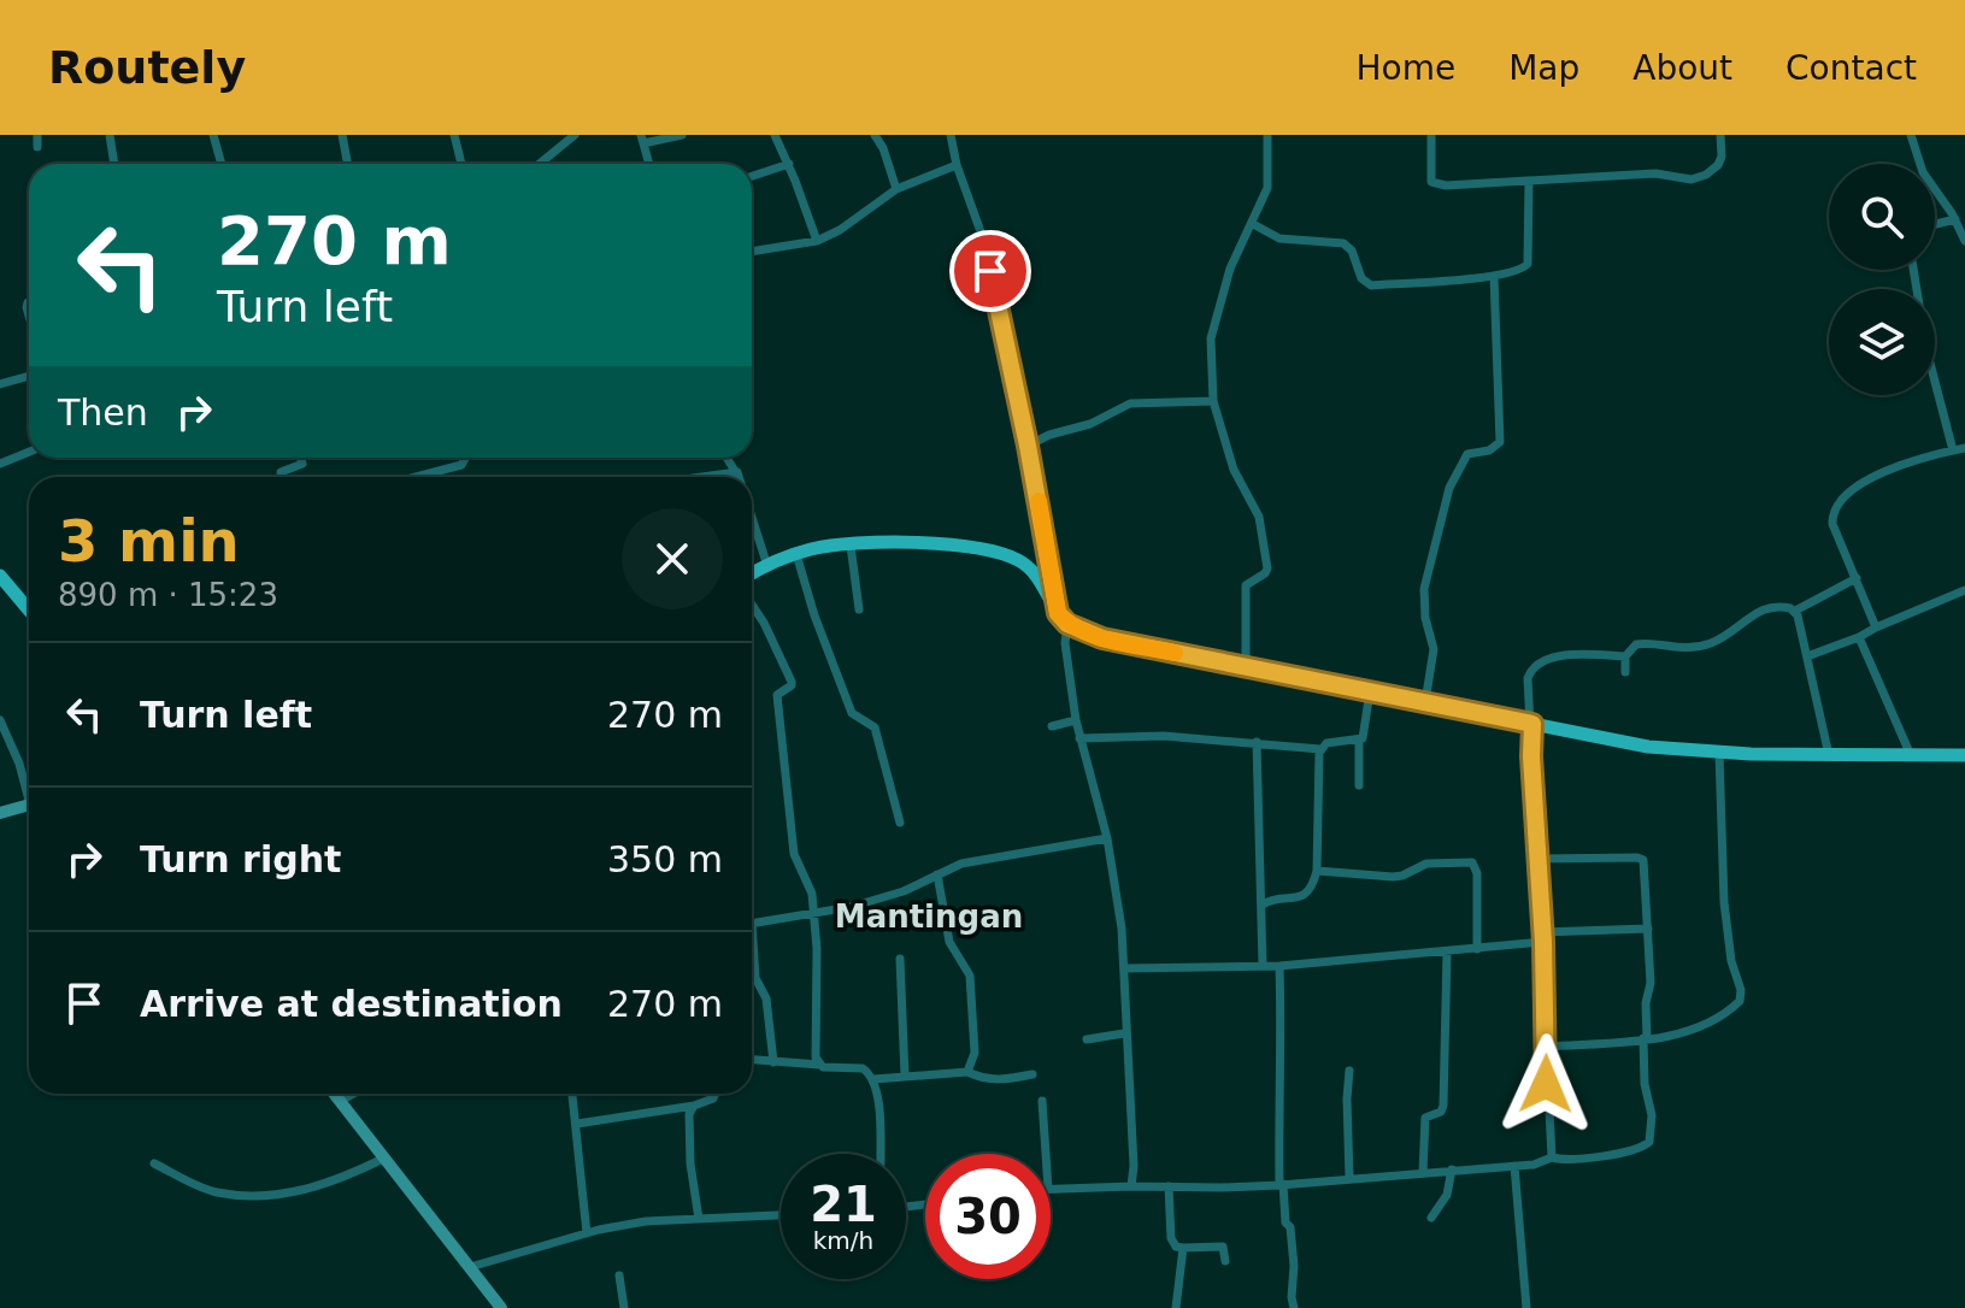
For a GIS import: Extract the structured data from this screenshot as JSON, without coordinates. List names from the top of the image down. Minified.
{"districts":["Mantingan"],"page":{"header":"Routely","nav":["Home","Map","About","Contact"],"turn":["270 m","Turn left"],"then":"Then","heading":["3 min","890 m · 15:23"],"list":[{"name":"Turn left","value":"270 m"},{"name":"Turn right","value":"350 m"},{"name":"Arrive at destination","value":"270 m"}],"speed":"21 km/h","limit":"30"}}
